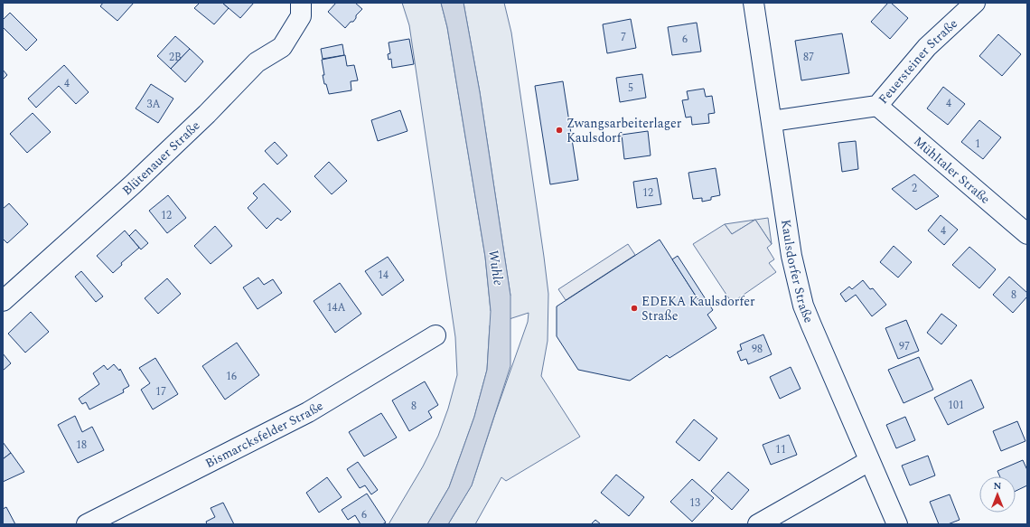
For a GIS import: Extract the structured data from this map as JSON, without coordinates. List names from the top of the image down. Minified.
{"streets":{"street":["Feuersteiner Straße","Blütenauer Straße","Mühltaler Straße","Kaulsdorfer Straße","Bismarcksfelder Straße"]},"crossings":[["Feuersteiner Straße","Mühltaler Straße"],["Feuersteiner Straße","Kaulsdorfer Straße"]],"water":["Wuhle"],"places":["Zwangsarbeiterlager Kaulsdorf","EDEKA Kaulsdorfer Straße"],"house_numbers":["7","6","2B","87","4","5","4","3A","1","2","12","12","4","14","8","14A","97","98","16","17","101","8","18","11","13","6"],"north":"top"}
